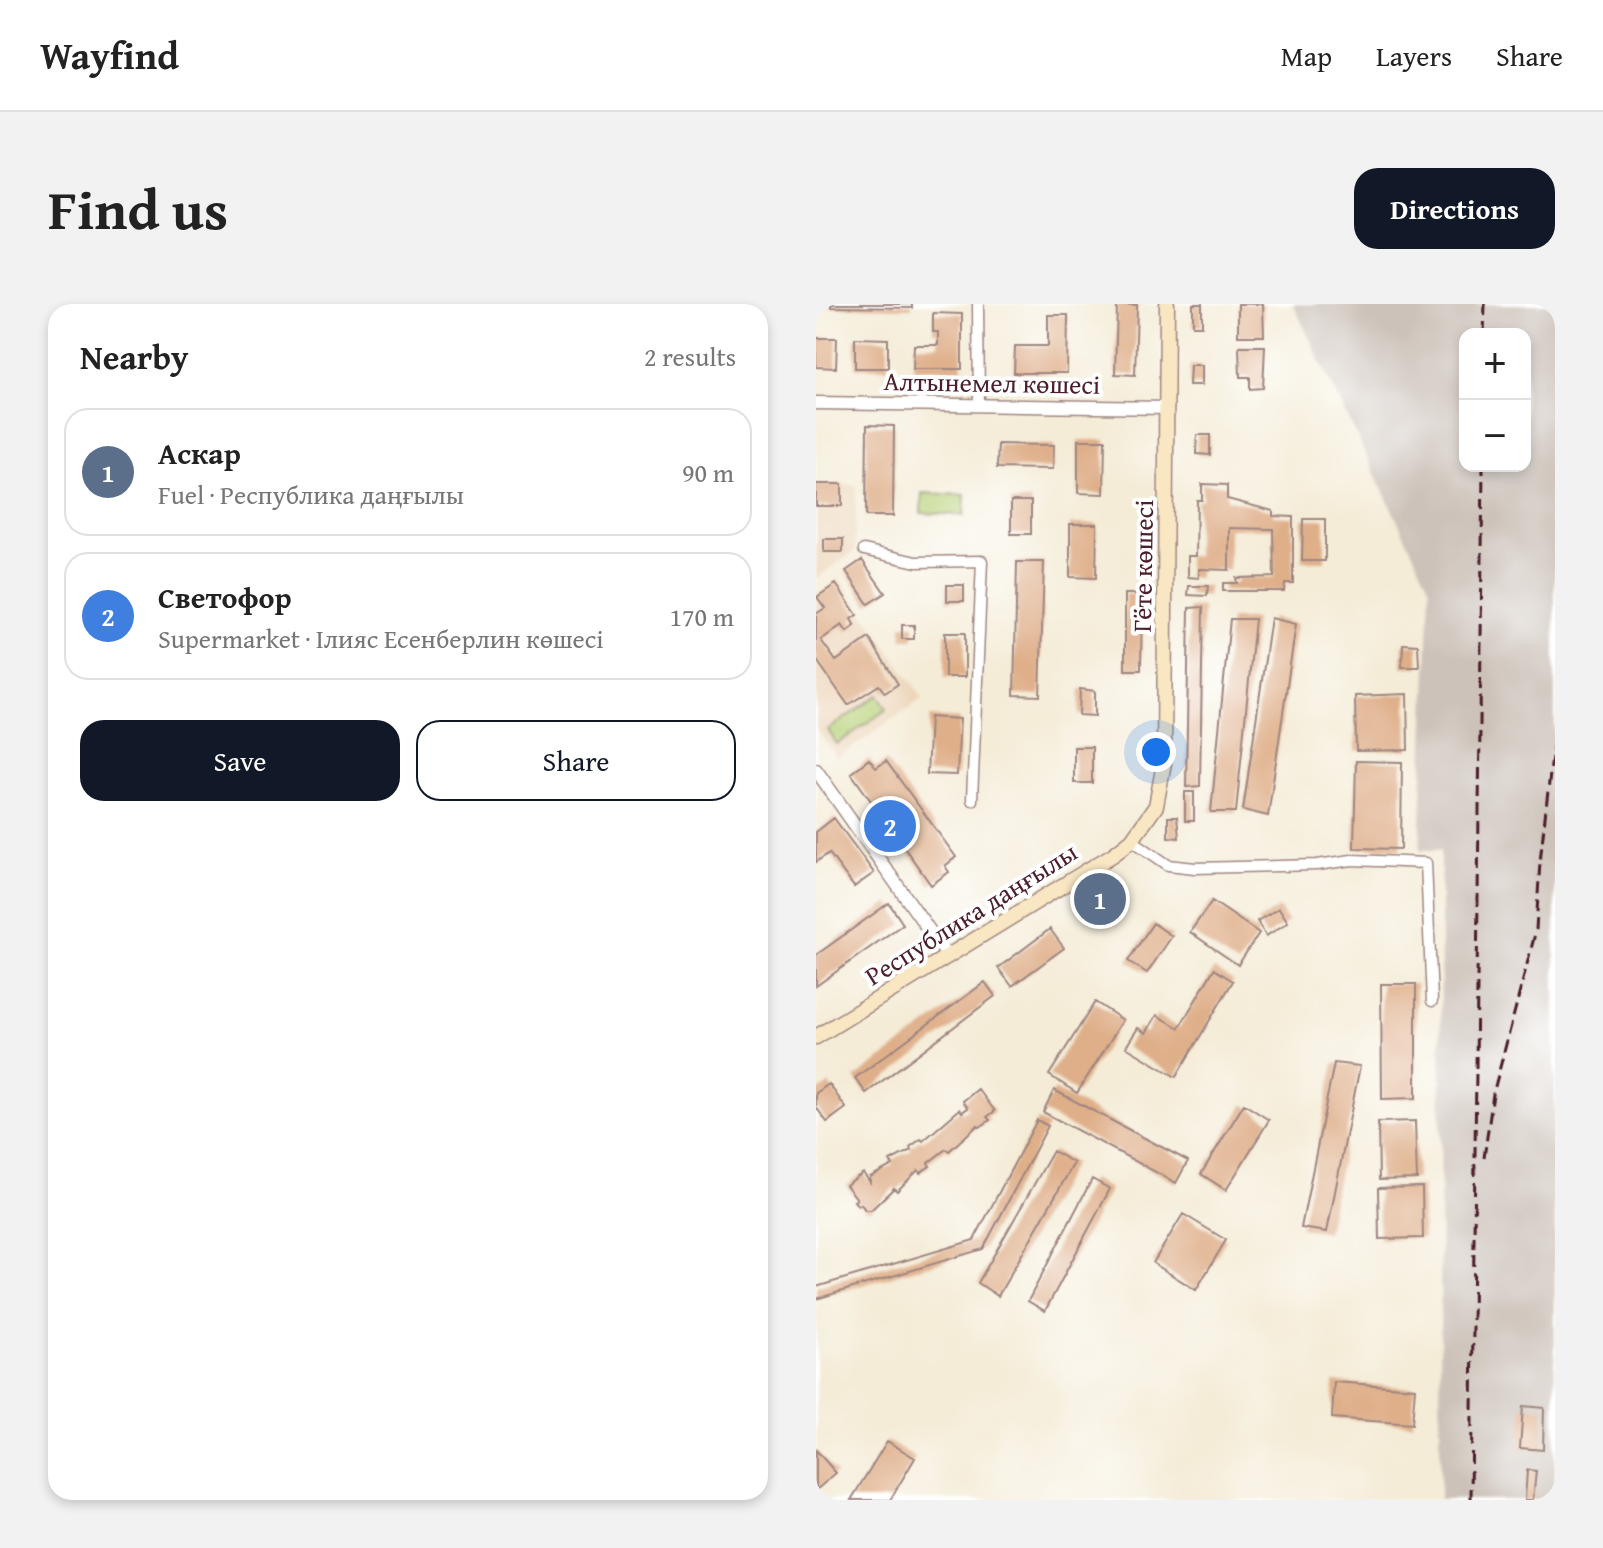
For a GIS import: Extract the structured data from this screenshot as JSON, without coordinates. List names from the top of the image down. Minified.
{"streets":{"main road":["Гёте көшесі","Республика даңғылы"],"street":["Алтынемел көшесі"]},"crossings":[["Алтынемел көшесі","Гёте көшесі"],["Гёте көшесі","Республика даңғылы"]],"page":{"header":"Wayfind","nav":["Map","Layers","Share"],"title":"Find us","buttons":["Directions",["Save","Share"]],"heading":["Nearby","2 results"],"map_buttons":["+","−"],"list":[{"mark":"1","name":"Аскар","note":"Fuel · Республика даңғылы","value":"90 m"},{"mark":"2","name":"Светофор","note":"Supermarket · Ілияс Есенберлин көшесі","value":"170 m"}],"pins":["2","1"]}}
